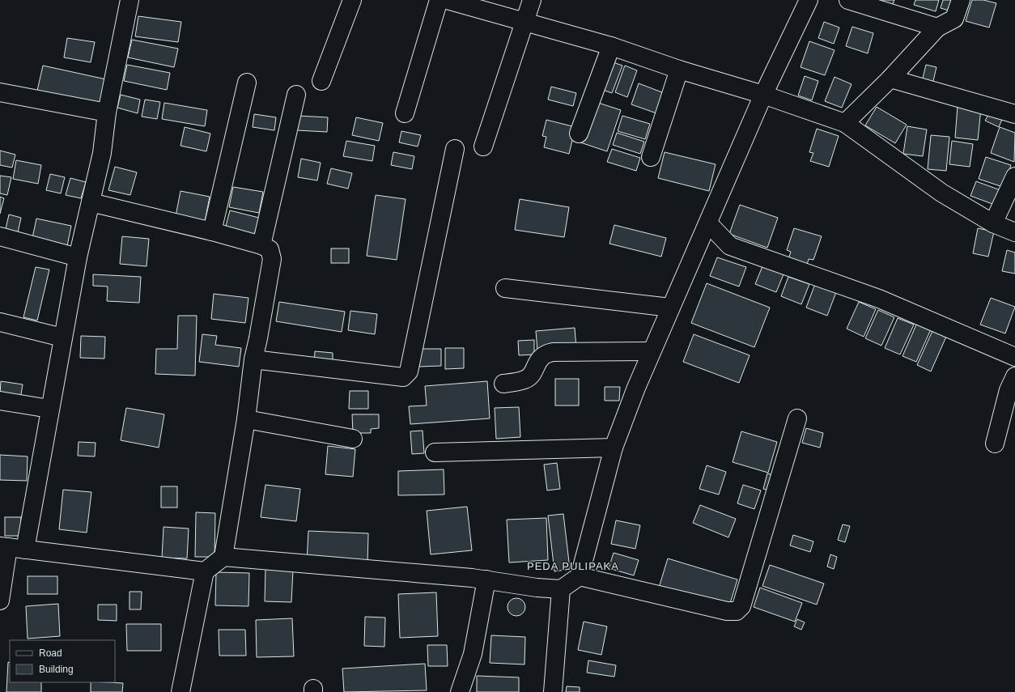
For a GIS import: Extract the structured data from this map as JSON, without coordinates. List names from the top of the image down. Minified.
{"districts":["PEDA PULIPAKA"],"legend":["Road","Building"]}
